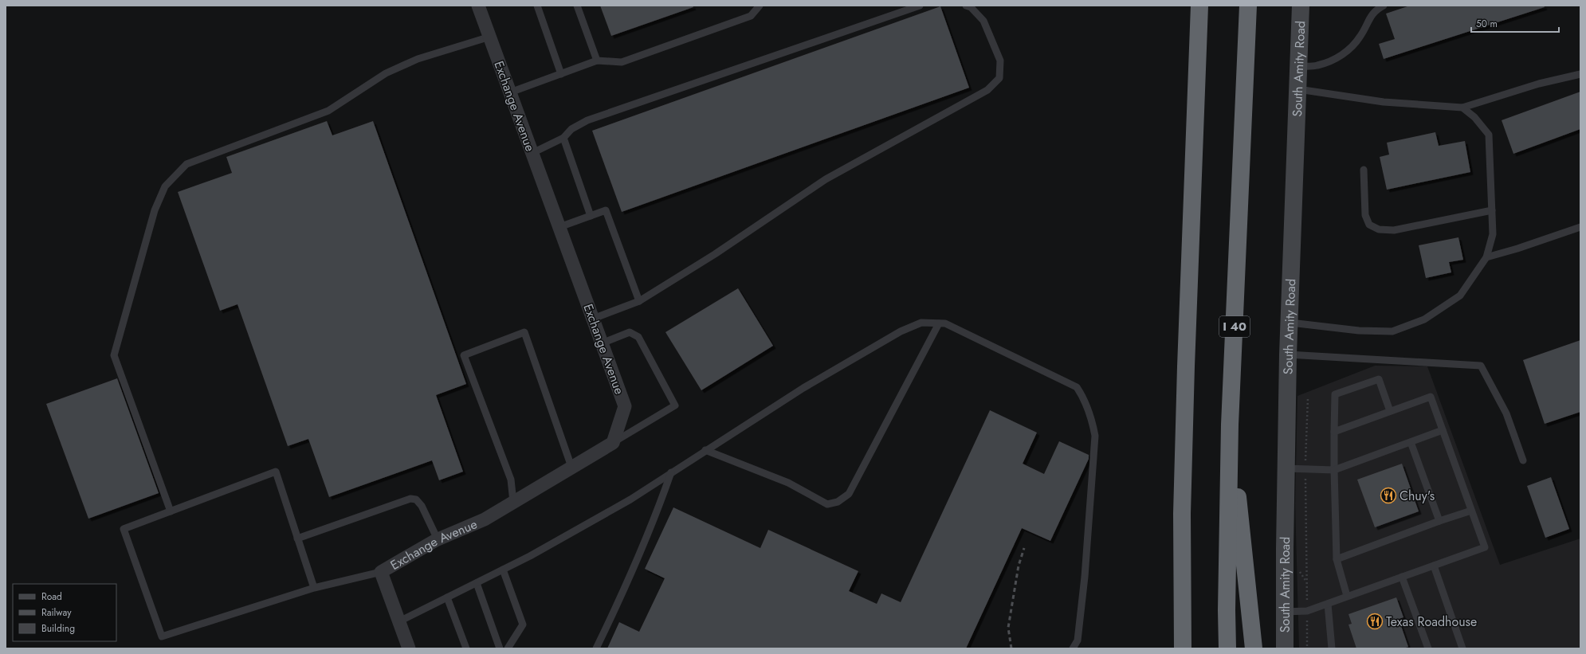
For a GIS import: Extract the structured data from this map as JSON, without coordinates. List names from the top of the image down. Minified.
{"streets":{"highway":["I 40"],"main road":["South Amity Road"],"street":["Exchange Avenue"]},"places":{"restaurant":["Chuy's","Texas Roadhouse"]},"legend":["Road","Railway","Building"],"scale_bar":"50 m"}
